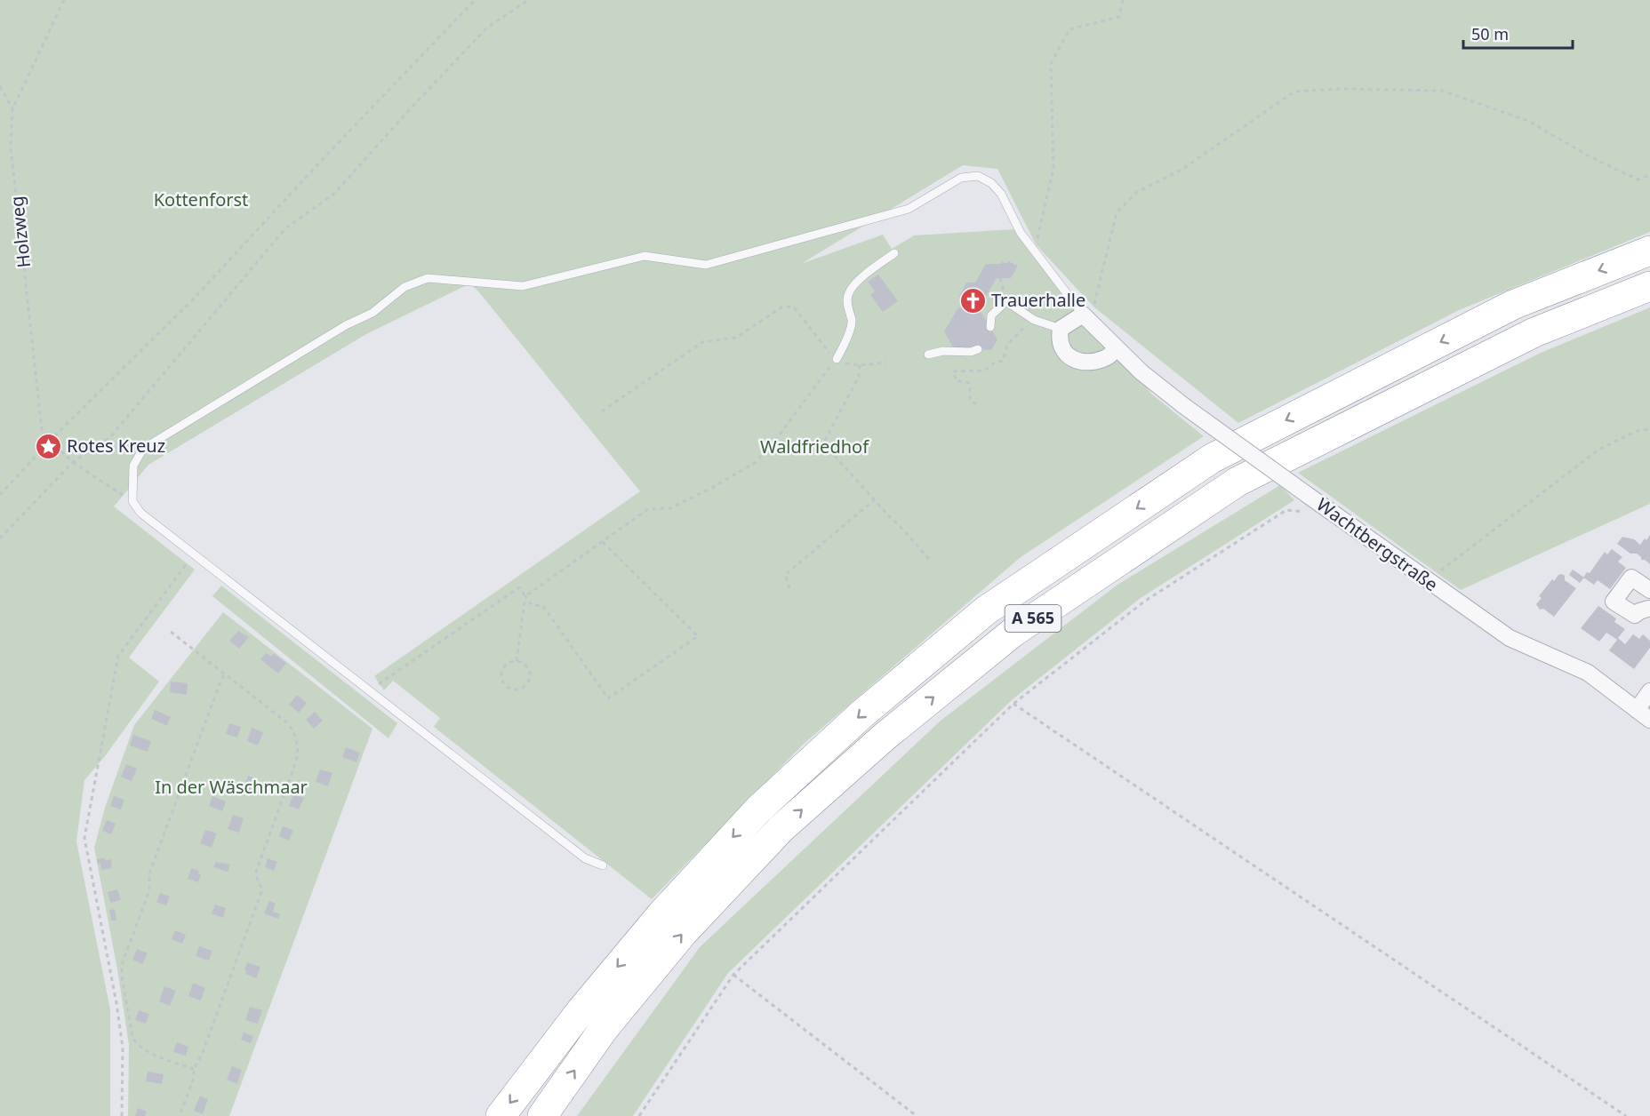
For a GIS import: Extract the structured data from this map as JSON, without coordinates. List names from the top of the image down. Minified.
{"streets":{"highway":["A 565"],"street":["Wachtbergstraße"],"path":["Holzweg"]},"parks":["Kottenforst","Waldfriedhof","In der Wäschmaar"],"places":{"church":["Trauerhalle"],"place":["Rotes Kreuz"]},"scale_bar":"50 m"}
